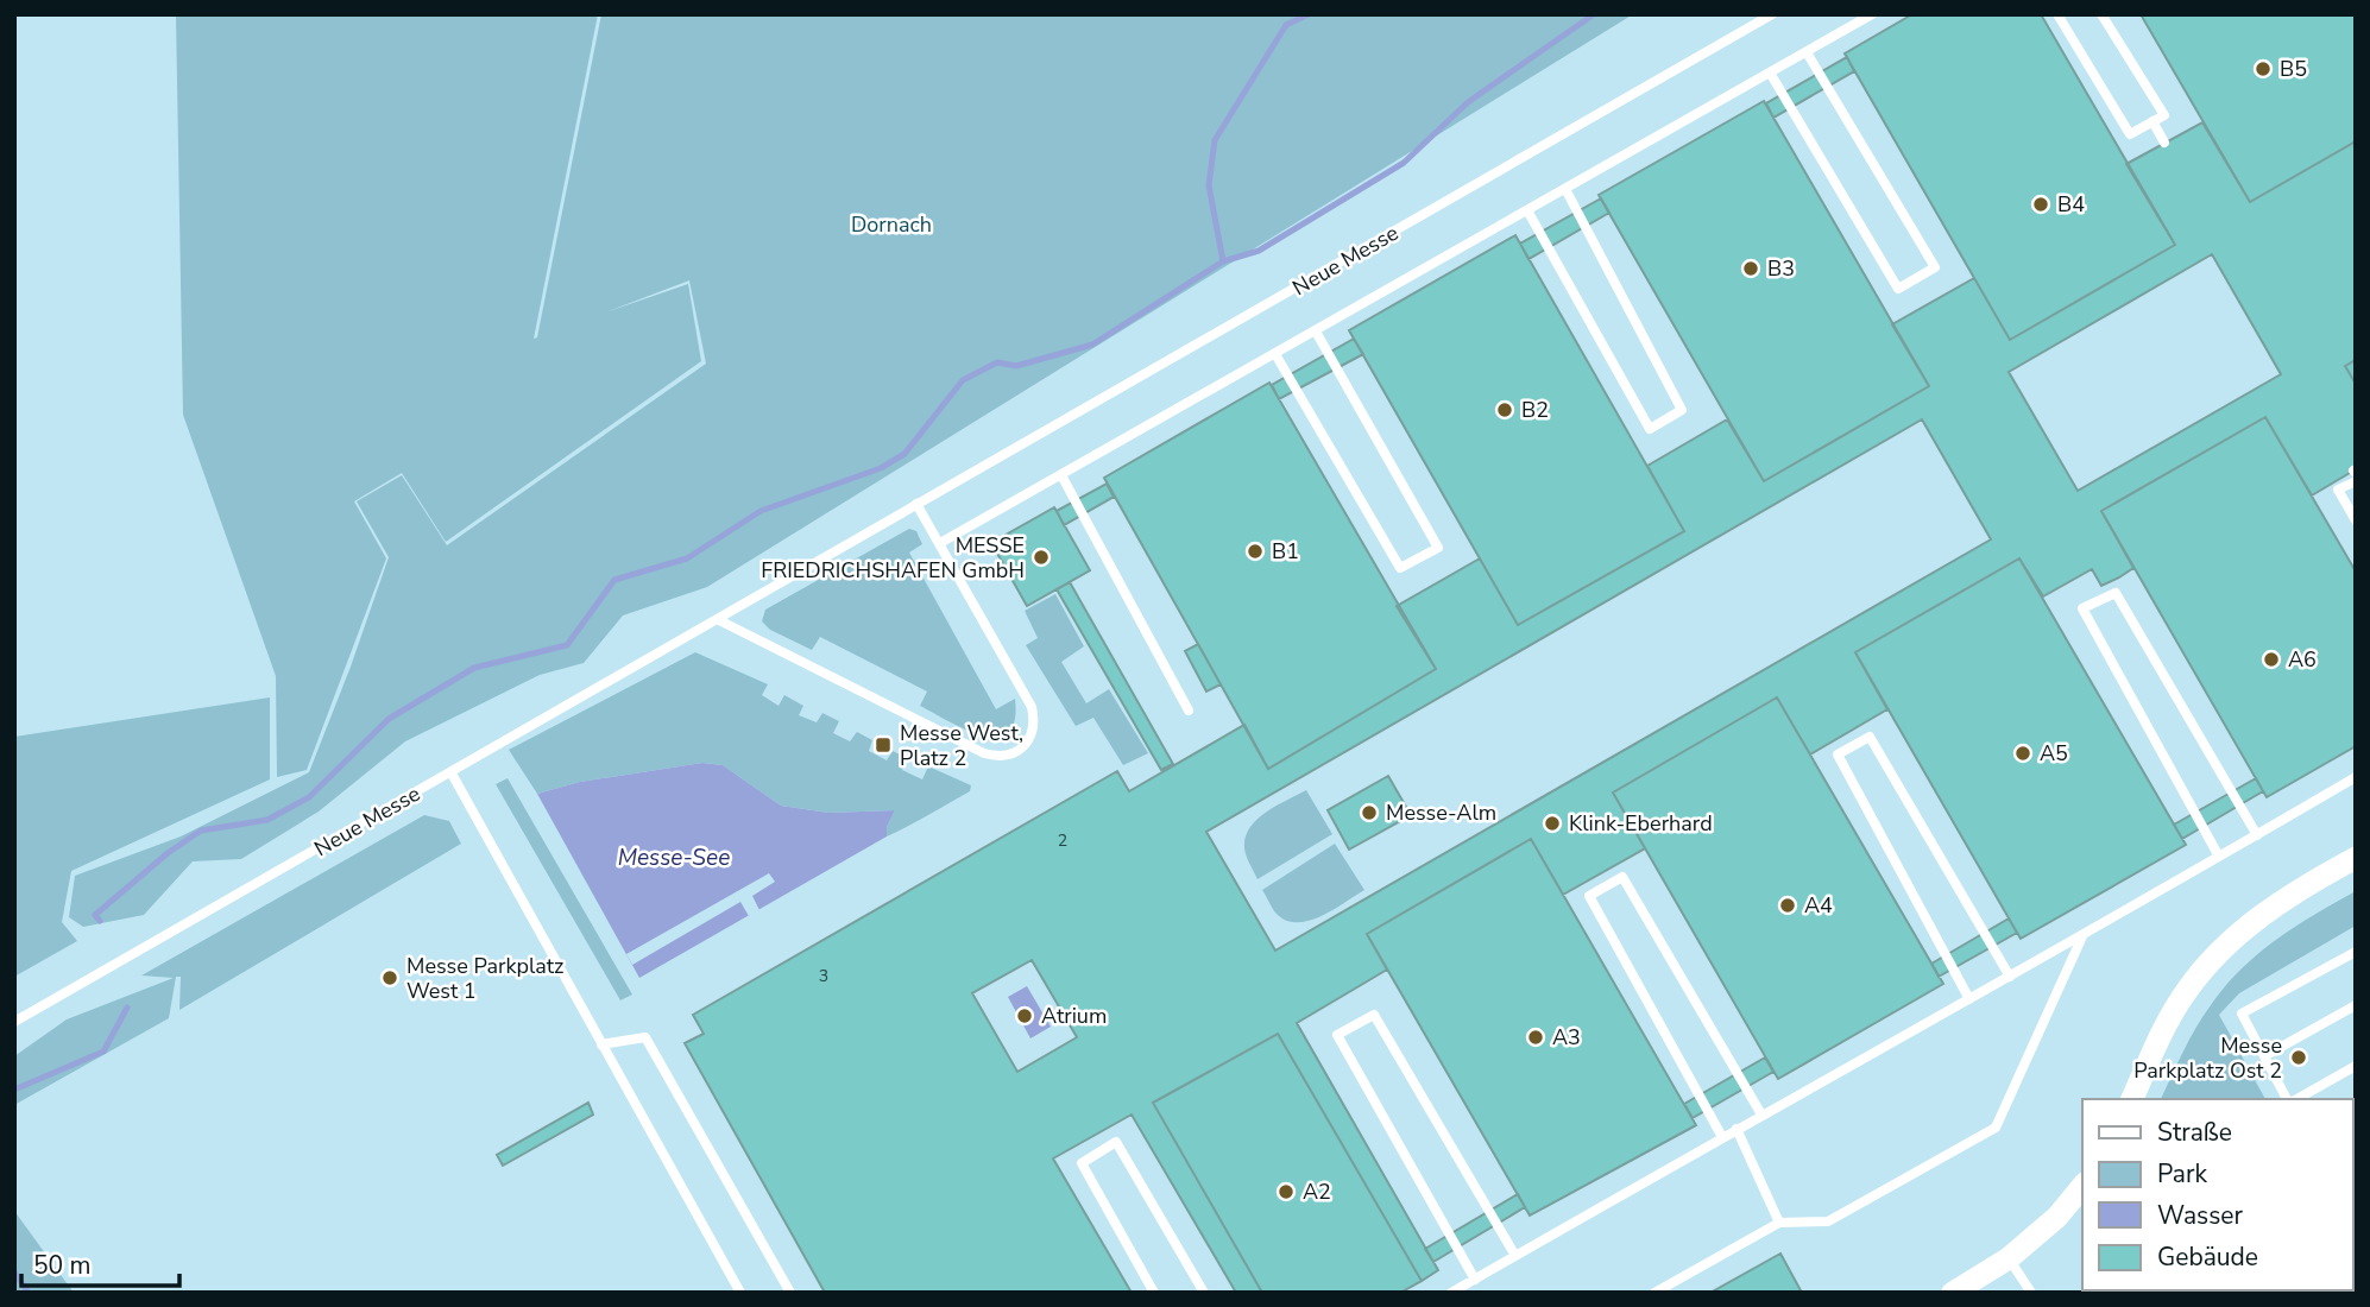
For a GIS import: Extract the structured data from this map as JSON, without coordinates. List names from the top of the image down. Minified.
{"streets":{"lane":["Neue Messe"]},"water":["Messe-See"],"parks":["Dornach"],"places":{"other":["B5","B4","B3","B2","B1","MESSE FRIEDRICHSHAFEN GmbH","A6","A5","Messe-Alm","Klink-Eberhard","A4","Messe Parkplatz West 1","Atrium","A3","Messe Parkplatz Ost 2","A2"],"transit":["Messe West, Platz 2"]},"house_numbers":["2","3"],"legend":["Straße","Park","Wasser","Gebäude"],"scale_bar":"50 m"}
